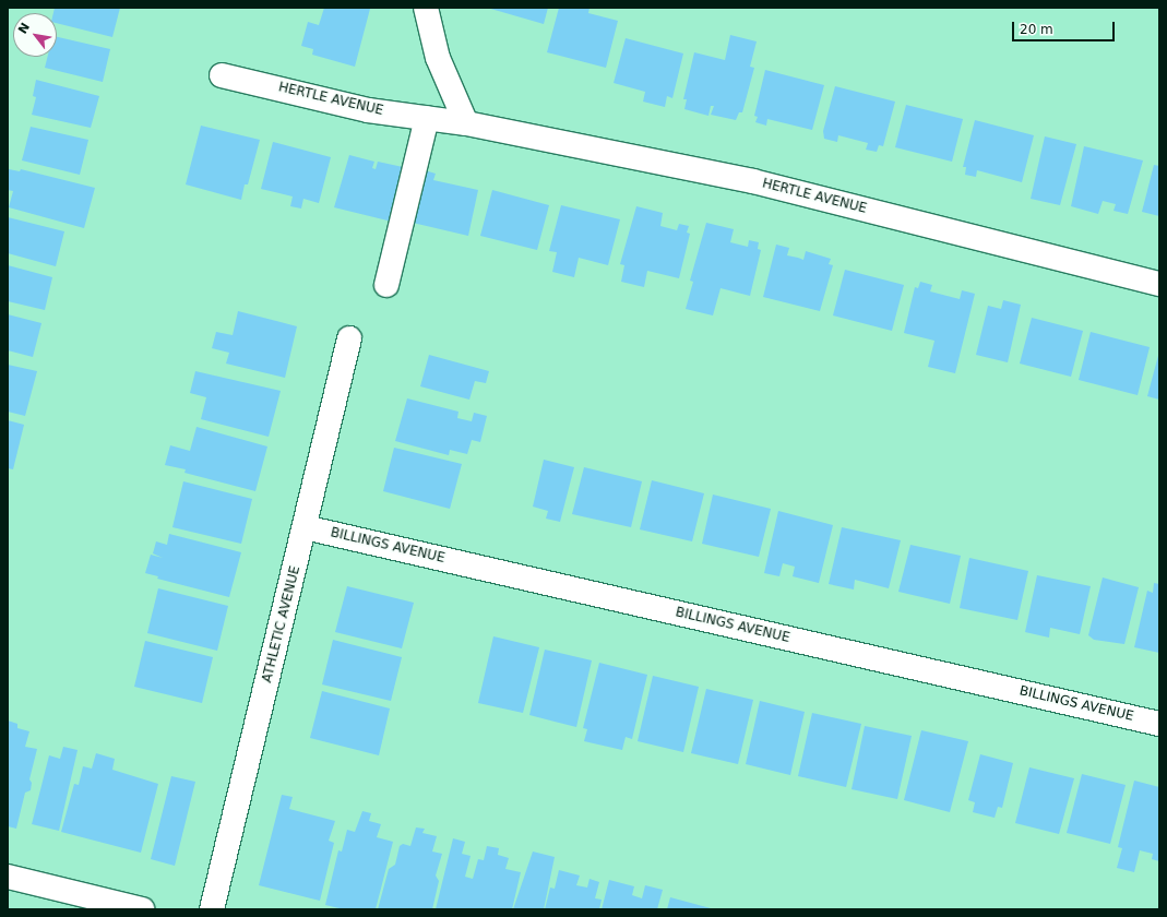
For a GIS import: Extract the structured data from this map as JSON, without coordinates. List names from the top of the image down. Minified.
{"streets":{"street":["HERTLE AVENUE","BILLINGS AVENUE","ATHLETIC AVENUE"]},"crossings":[["BILLINGS AVENUE","ATHLETIC AVENUE"]],"scale_bar":"20 m","north":"top left"}
